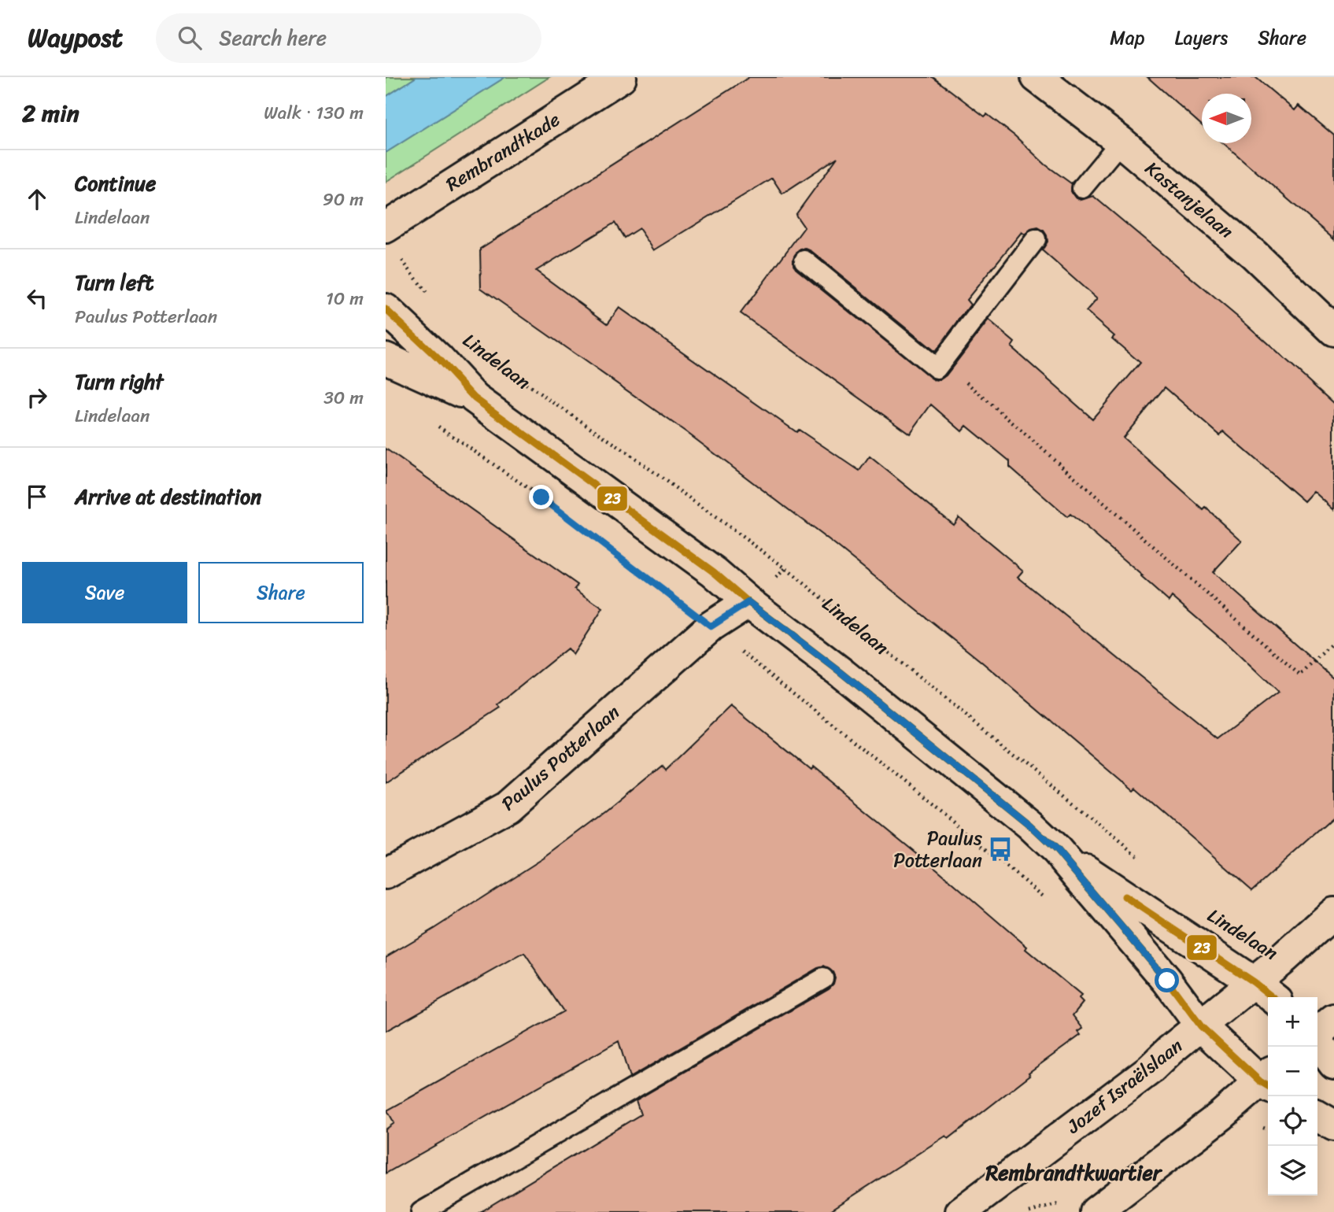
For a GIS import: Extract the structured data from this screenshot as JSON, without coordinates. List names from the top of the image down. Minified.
{"streets":{"street":["Rembrandtkade","Kastanjelaan","Lindelaan","Paulus Potterlaan","Jozef Israëlslaan"]},"crossings":[["Lindelaan","Paulus Potterlaan"],["Lindelaan","Jozef Israëlslaan"]],"districts":["Rembrandtkwartier"],"places":{"bus stop":["Paulus Potterlaan"]},"lines":["transit line 23"],"north":"left","page":{"header":"Waypost","search":"Search here","nav":["Map","Layers","Share"],"heading":["2 min","Walk · 130 m"],"list":[["Continue","Lindelaan","90 m"],["Turn left","Paulus Potterlaan","10 m"],["Turn right","Lindelaan","30 m"],"Arrive at destination"],"buttons":["Save","Share"],"map_buttons":["+","−"]}}
